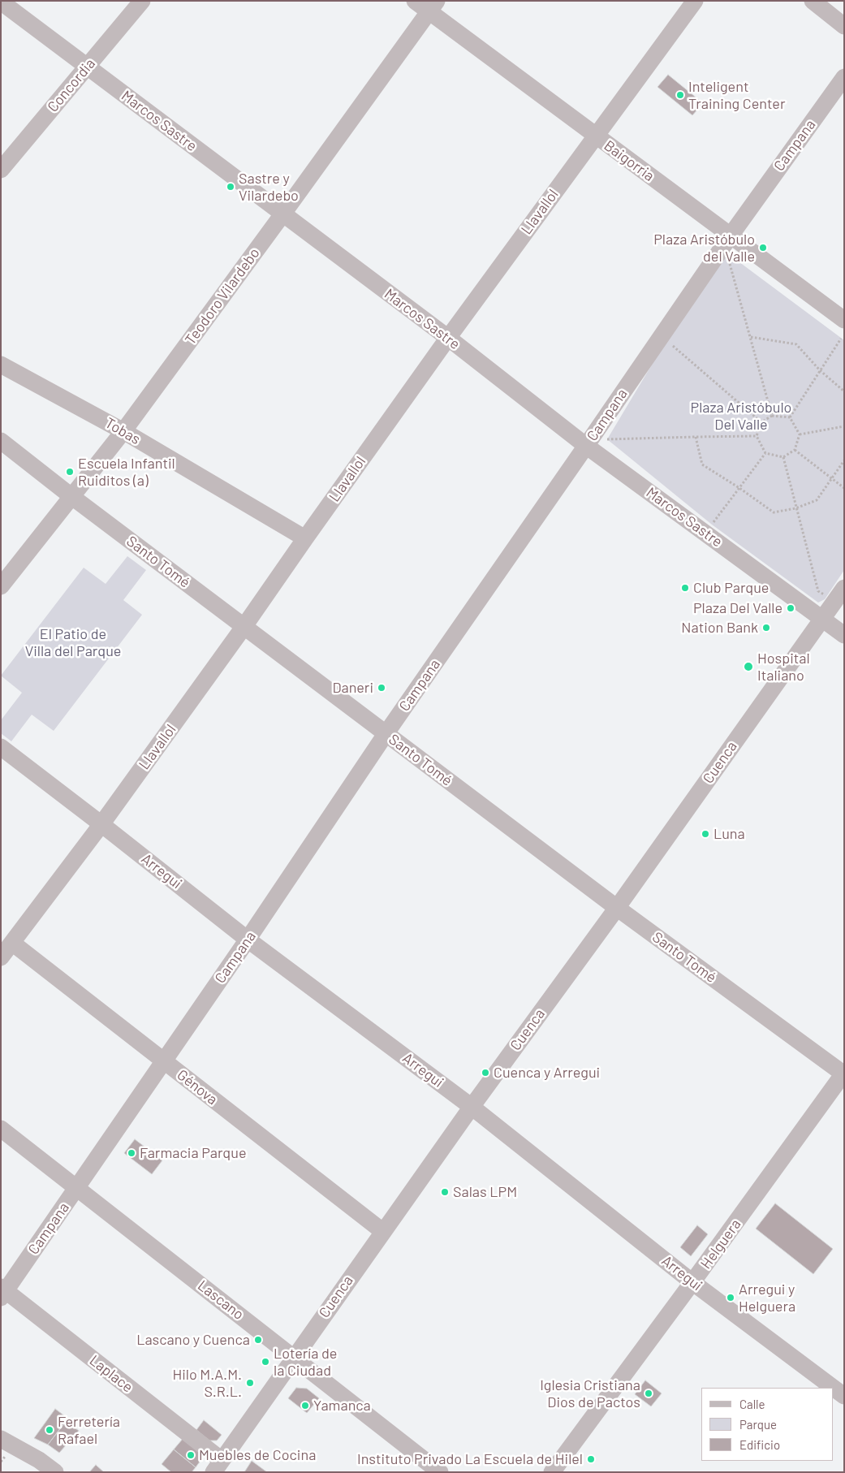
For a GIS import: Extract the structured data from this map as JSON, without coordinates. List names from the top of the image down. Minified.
{"streets":{"street":["Concordia","Marcos Sastre","Campana","Baigorria","Llavallol","Teodoro Vilardebo","Tobas","Santo Tomé","Cuenca","Arregui","Génova","Helguera","Lascano","Laplace"]},"crossings":[["Concordia","Marcos Sastre"],["Marcos Sastre","Campana"],["Marcos Sastre","Llavallol"],["Marcos Sastre","Teodoro Vilardebo"],["Marcos Sastre","Cuenca"],["Campana","Baigorria"],["Campana","Santo Tomé"],["Campana","Arregui"],["Campana","Génova"],["Campana","Lascano"],["Campana","Laplace"],["Baigorria","Llavallol"],["Baigorria","Teodoro Vilardebo"],["Llavallol","Tobas"],["Llavallol","Santo Tomé"],["Llavallol","Arregui"],["Llavallol","Génova"],["Teodoro Vilardebo","Tobas"],["Teodoro Vilardebo","Santo Tomé"],["Santo Tomé","Cuenca"],["Santo Tomé","Helguera"],["Cuenca","Arregui"],["Cuenca","Génova"],["Cuenca","Lascano"],["Cuenca","Laplace"],["Arregui","Helguera"]],"parks":["Plaza Aristóbulo Del Valle","El Patio de Villa del Parque"],"places":["Inteligent Training Center","Sastre y Vilardebo","Plaza Aristóbulo del Valle","Escuela Infantil Ruiditos (a)","Club Parque","Plaza Del Valle","Nation Bank","Hospital Italiano","Daneri","Luna","Cuenca y Arregui","Farmacia Parque","Salas LPM","Arregui y Helguera","Lascano y Cuenca","Lotería de la Ciudad","Hilo M.A.M. S.R.L.","Iglesia Cristiana Dios de Pactos","Yamanca","Ferretería Rafael","Muebles de Cocina","Instituto Privado La Escuela de Hilel"],"legend":["Calle","Parque","Edificio"]}
